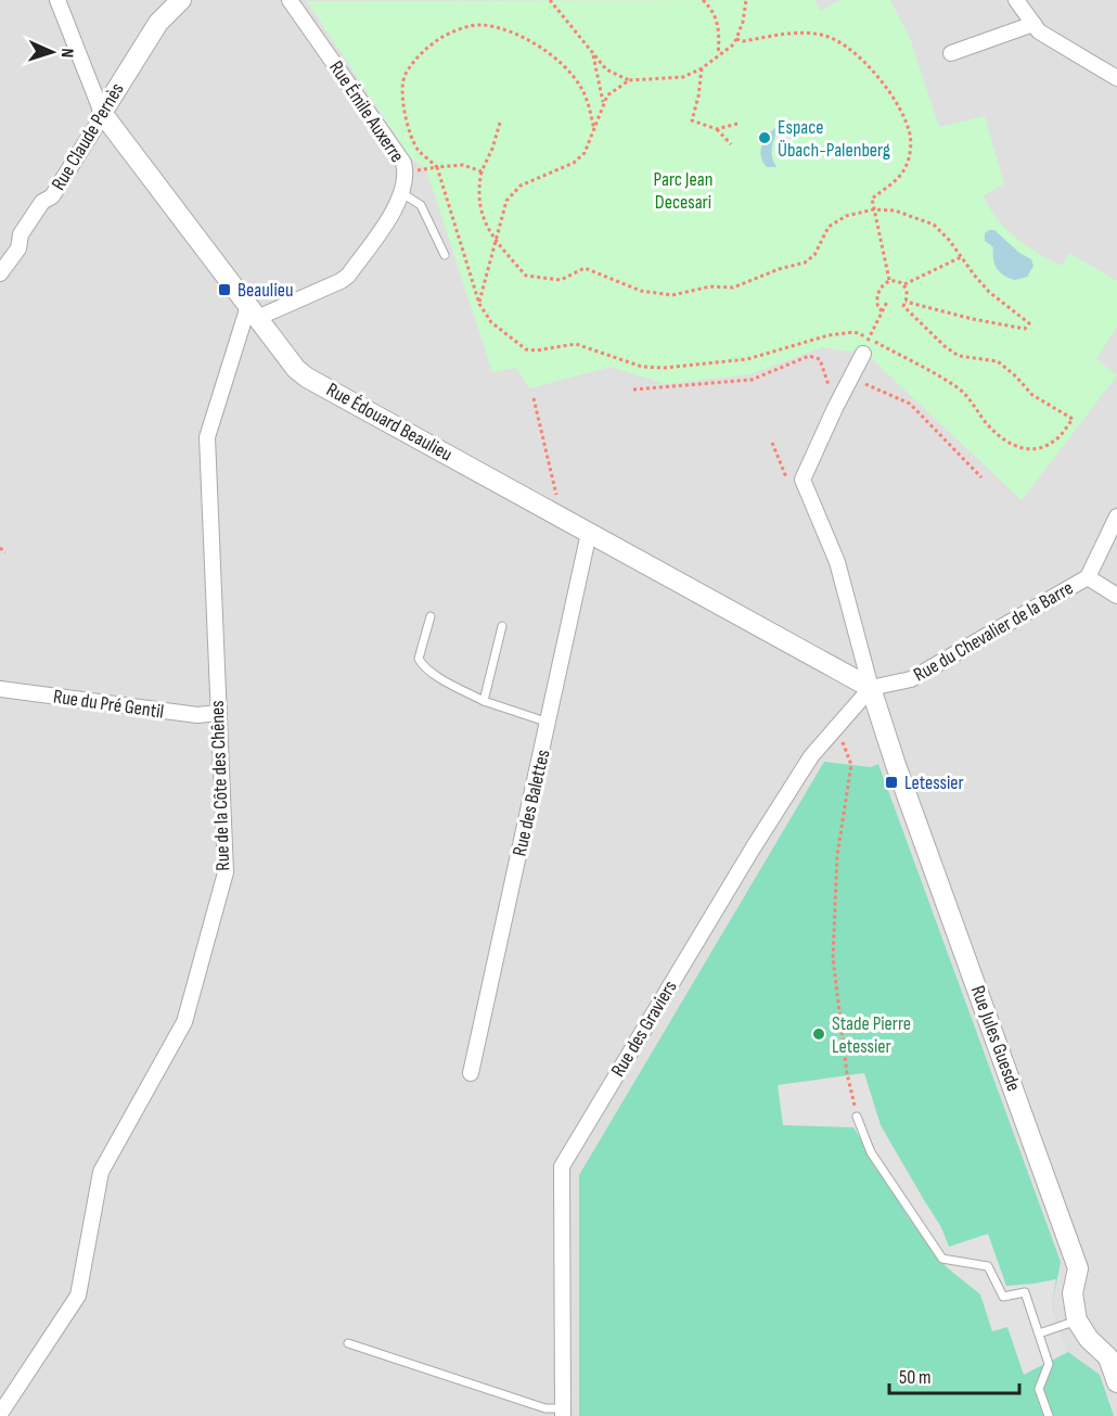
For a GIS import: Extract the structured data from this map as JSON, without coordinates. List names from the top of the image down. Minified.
{"streets":{"street":["Rue Émile Auxerre","Rue Claude Pernès","Rue Édouard Beaulieu","Rue du Chevalier de la Barre","Rue du Pré Gentil","Rue de la Côte des Chênes","Rue des Balettes","Rue des Graviers","Rue Jules Guesde"]},"crossings":[["Rue Émile Auxerre","Rue Édouard Beaulieu"],["Rue Émile Auxerre","Rue de la Côte des Chênes"],["Rue Claude Pernès","Rue Édouard Beaulieu"],["Rue Édouard Beaulieu","Rue du Chevalier de la Barre"],["Rue Édouard Beaulieu","Rue de la Côte des Chênes"],["Rue Édouard Beaulieu","Rue des Balettes"],["Rue Édouard Beaulieu","Rue des Graviers"],["Rue Édouard Beaulieu","Rue Jules Guesde"],["Rue du Chevalier de la Barre","Rue des Graviers"],["Rue du Chevalier de la Barre","Rue Jules Guesde"],["Rue du Pré Gentil","Rue de la Côte des Chênes"],["Rue des Graviers","Rue Jules Guesde"]],"parks":["Parc Jean Decesari"],"places":{"other":["Espace Übach-Palenberg","Stade Pierre Letessier"],"transit":["Beaulieu","Letessier"]},"scale_bar":"50 m","north":"right"}
